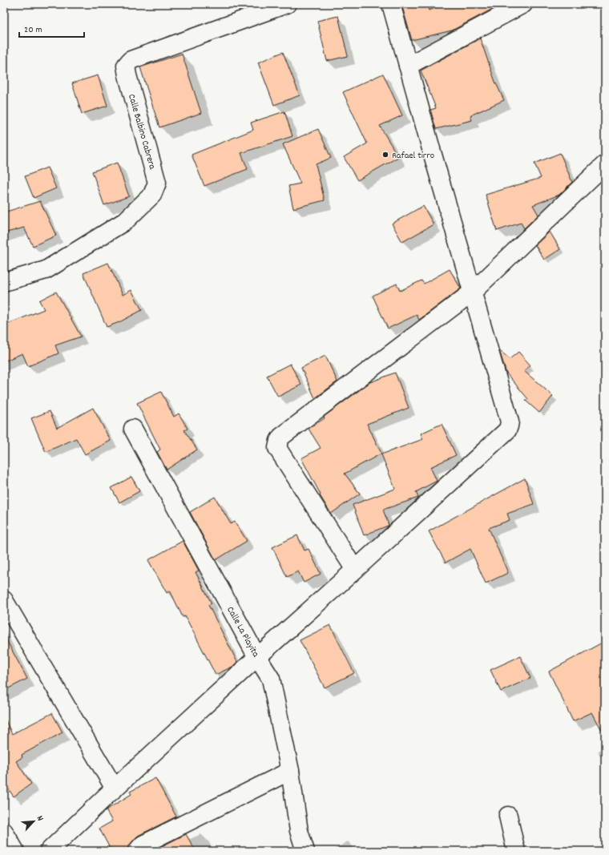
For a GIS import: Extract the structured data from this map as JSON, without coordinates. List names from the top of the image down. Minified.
{"streets":{"street":["Calle Balbino Cabrera","Calle La Playita"]},"places":["Rafael tirro"],"scale_bar":"20 m","north":"top right"}
